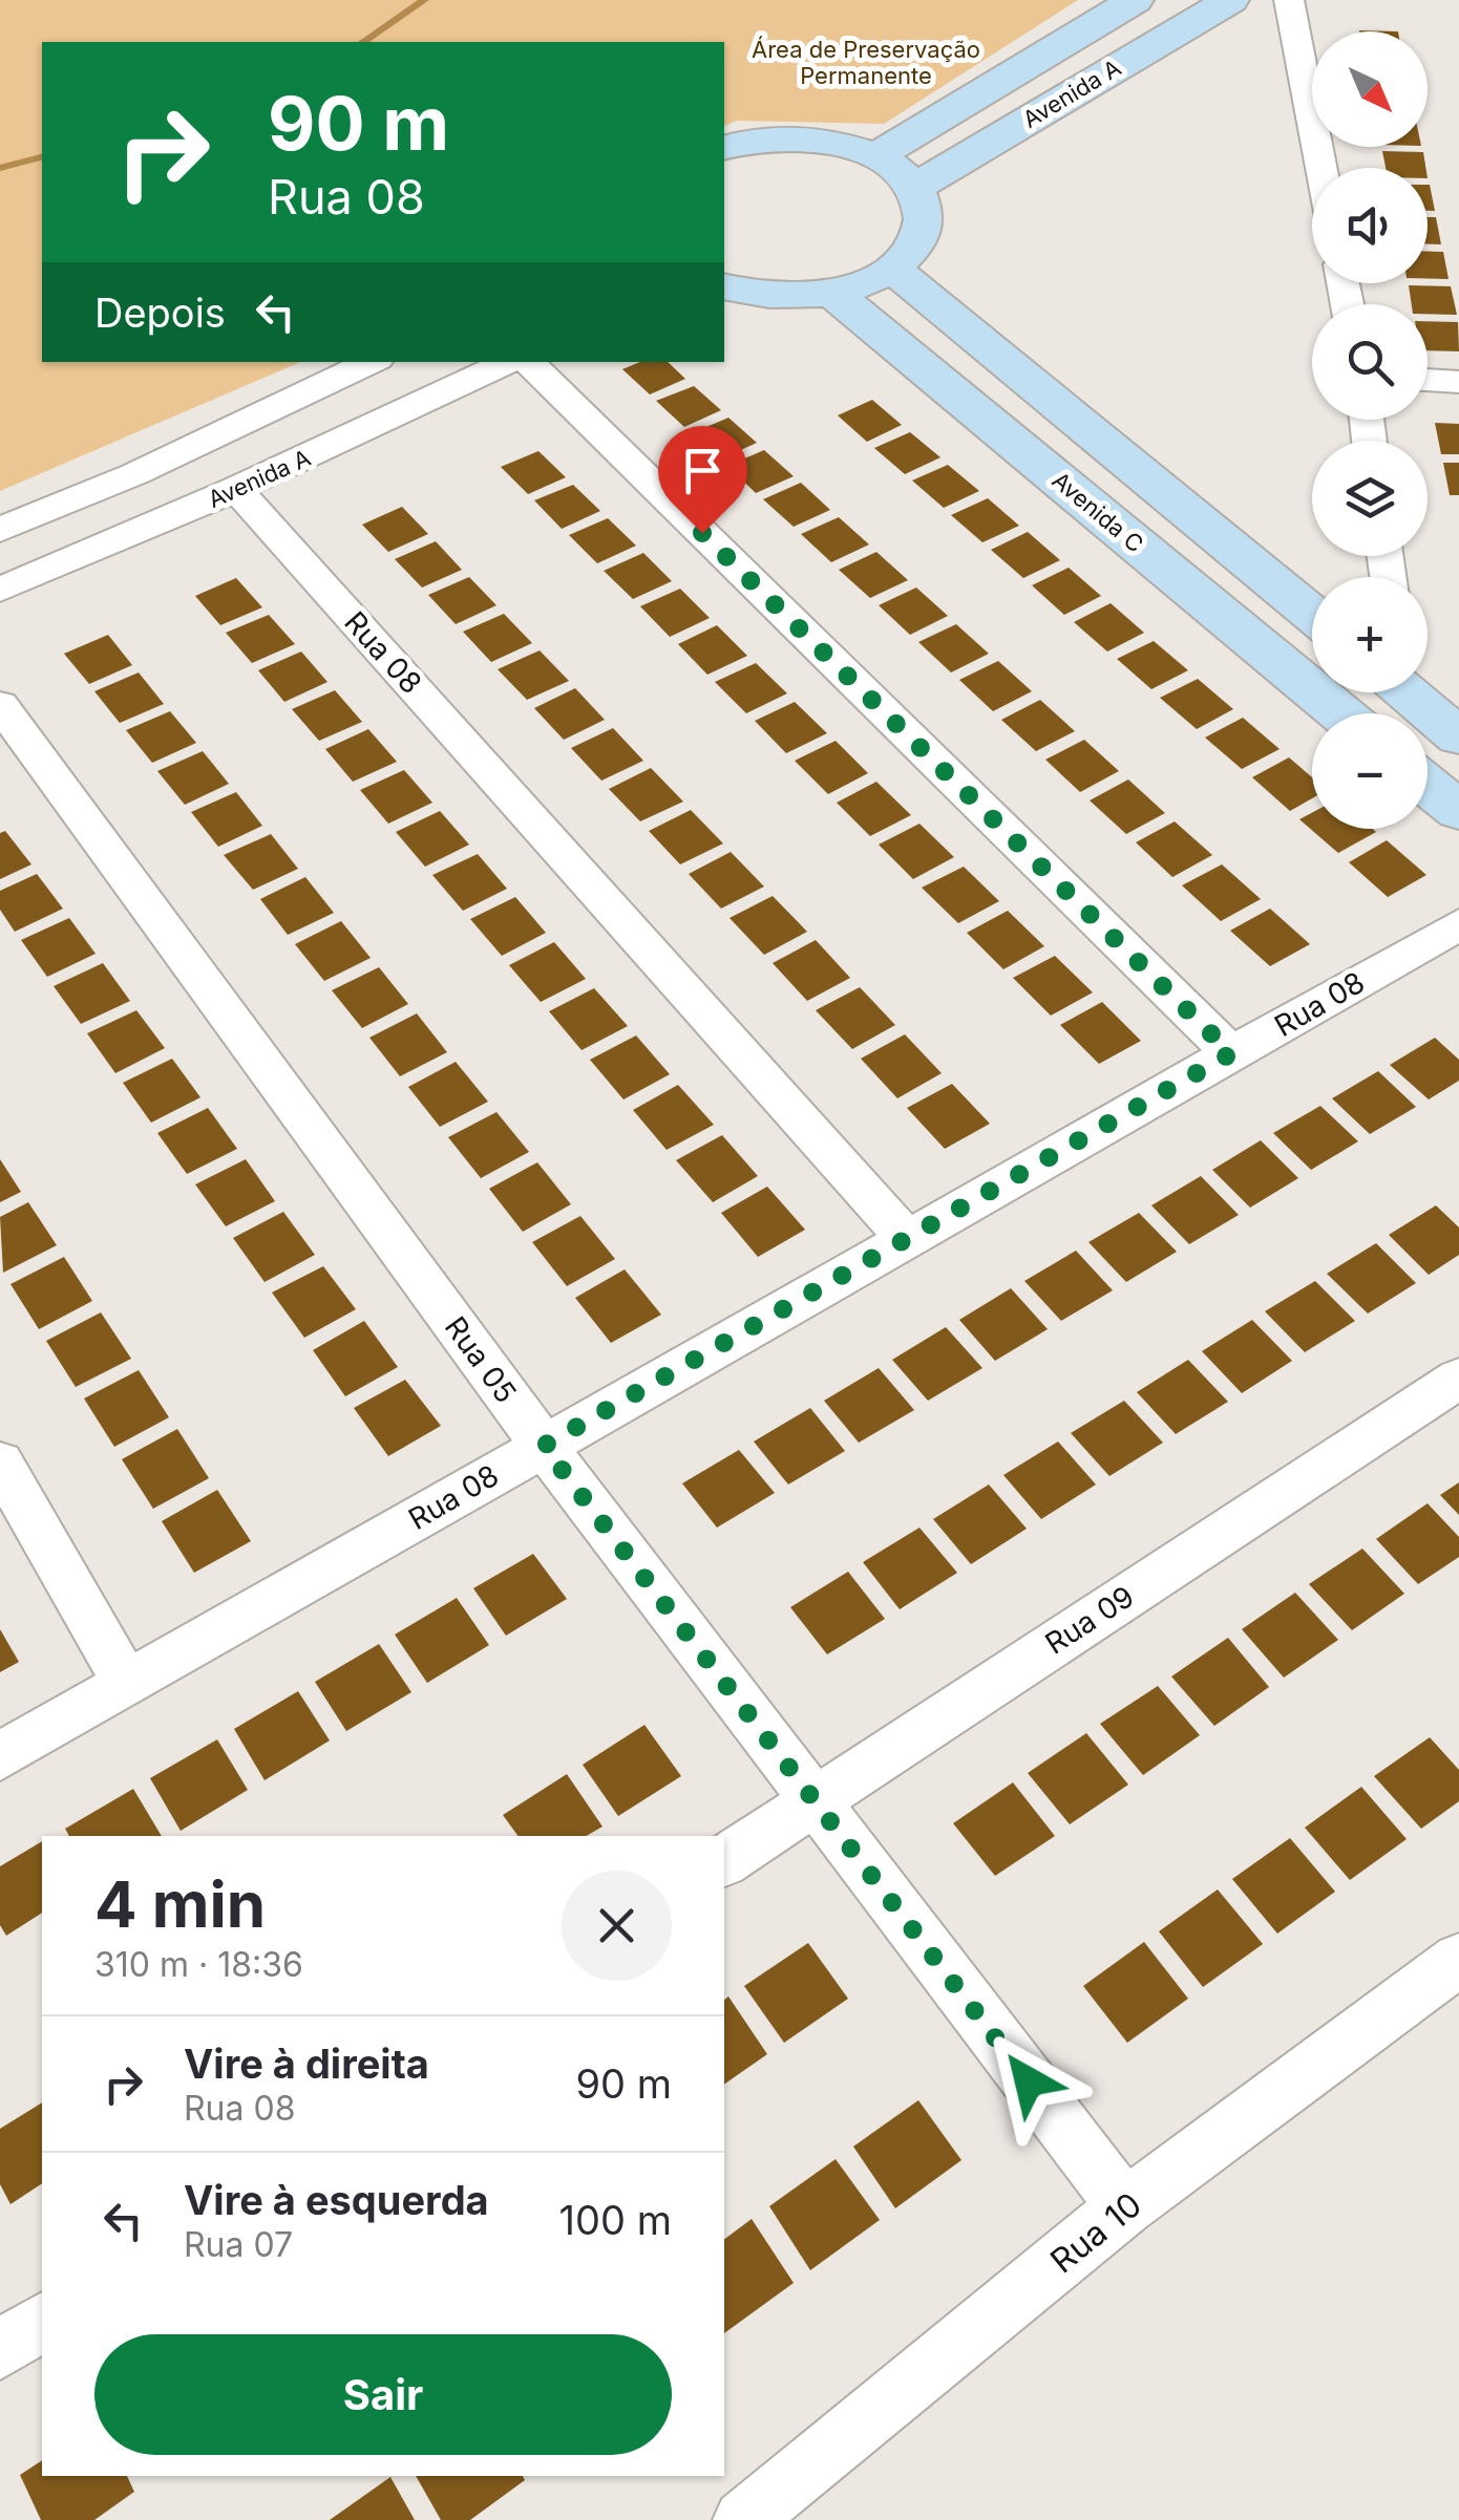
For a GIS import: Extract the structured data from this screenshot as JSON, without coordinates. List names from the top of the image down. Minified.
{"streets":{"street":["Avenida A","Avenida C","Rua 08","Rua 05","Rua 09","Rua 10"]},"crossings":[["Avenida A","Rua 08"],["Rua 08","Rua 05"],["Rua 05","Rua 09"],["Rua 05","Rua 10"]],"parks":["Área de Preservação Permanente"],"north":"bottom right","page":{"map_buttons":["+","−"],"turn":["90 m","Rua 08"],"then":"Depois","heading":["4 min","310 m · 18:36"],"list":[{"name":"Vire à direita","note":"Rua 08","value":"90 m"},{"name":"Vire à esquerda","note":"Rua 07","value":"100 m"}],"buttons":"Sair"}}
